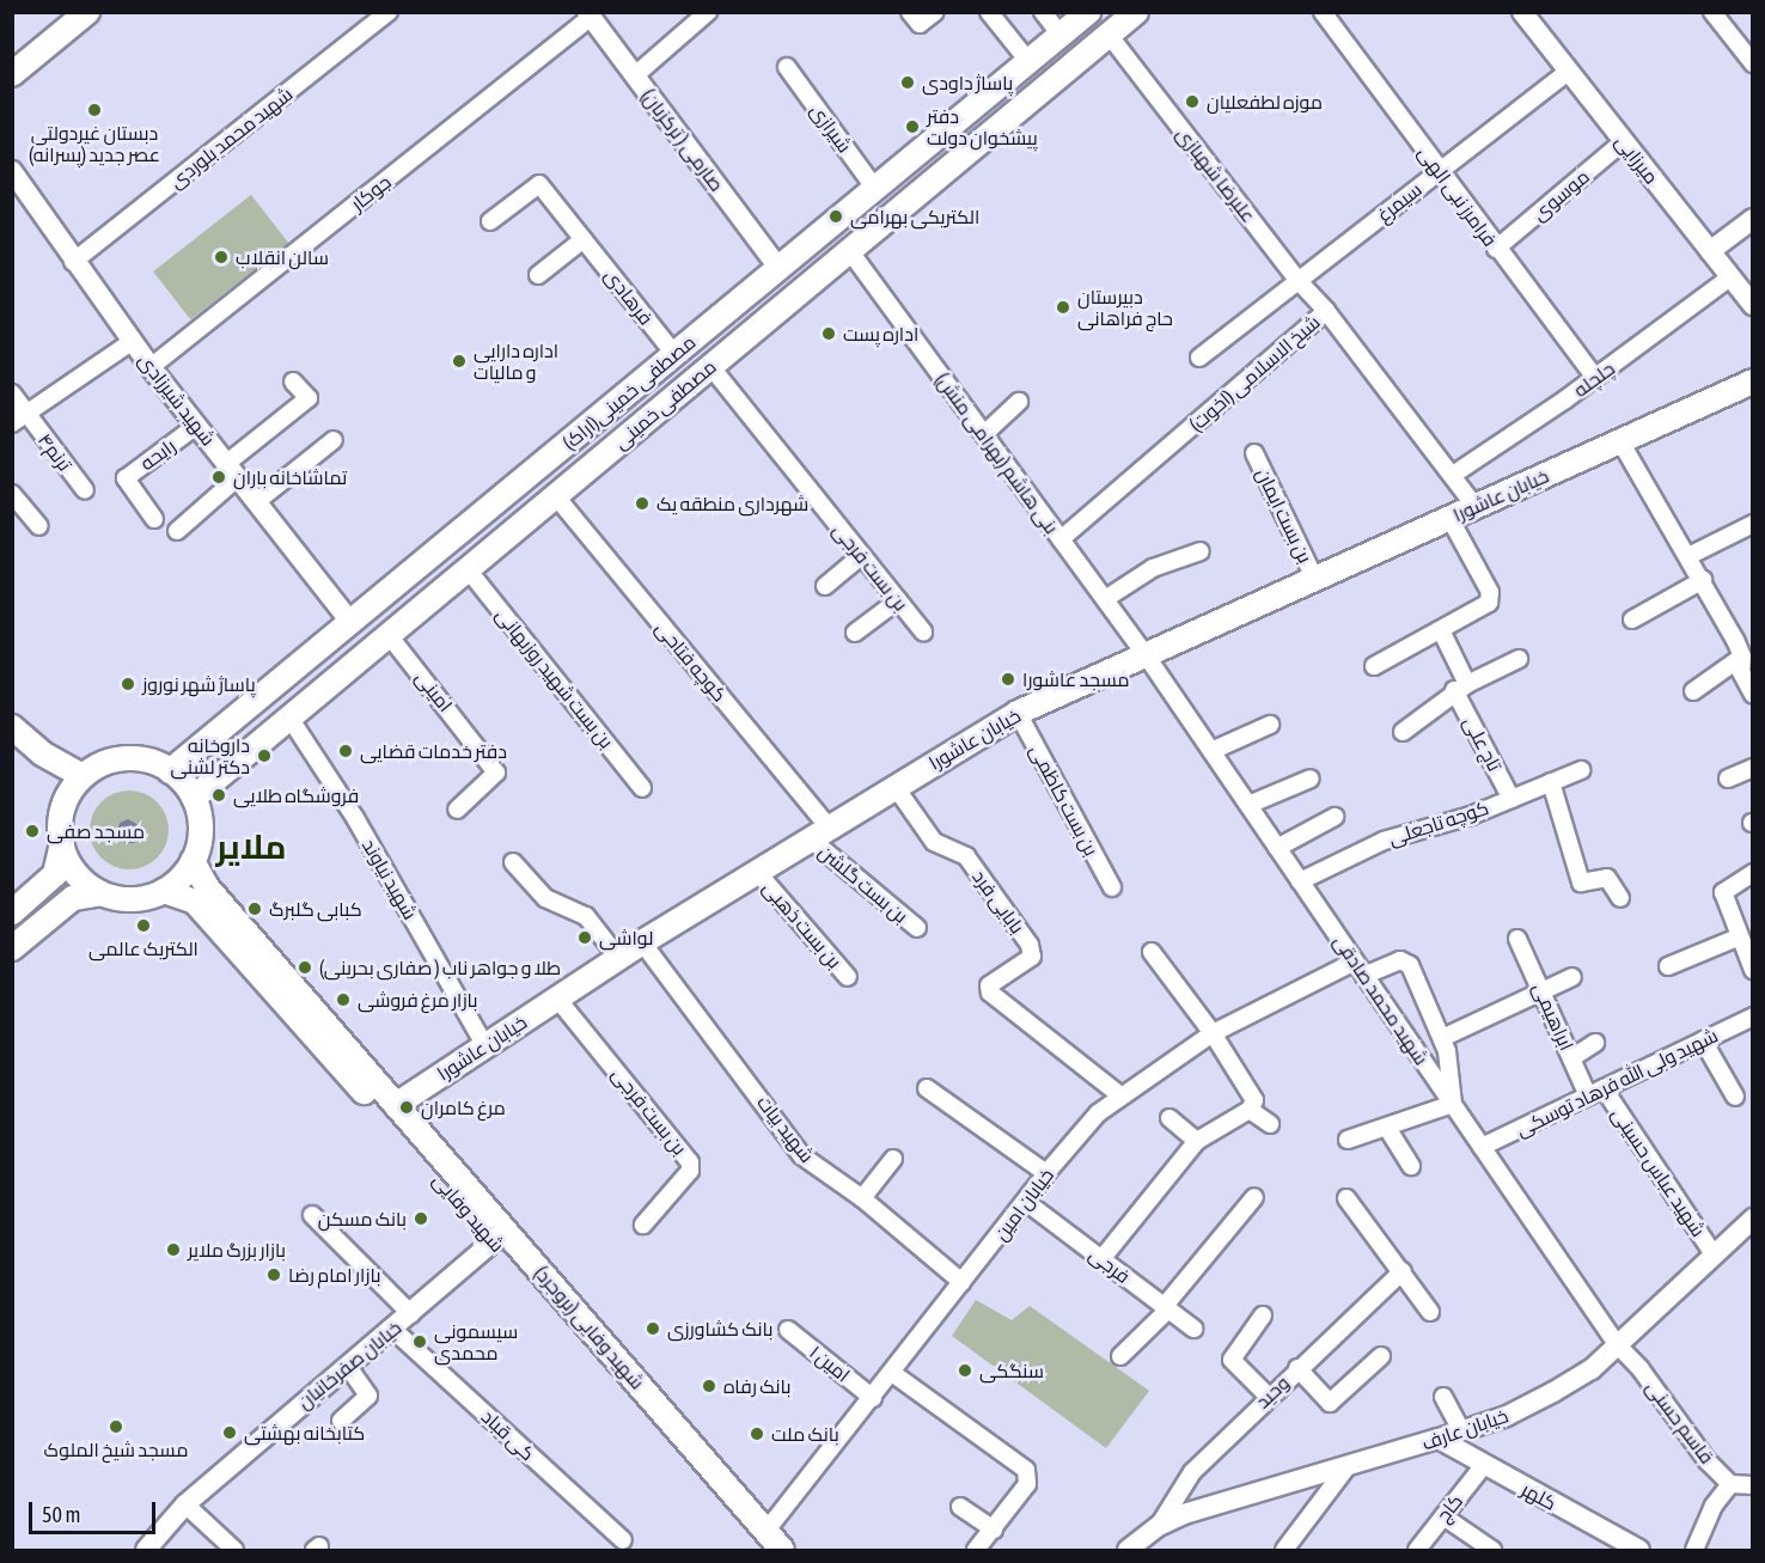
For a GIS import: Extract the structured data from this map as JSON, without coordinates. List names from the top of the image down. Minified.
{"streets":{"main road":["مصطفی خمینی(اراک)","مصطفی خمینی","خیابان عاشورا","شهید وفایی","شهید وفایی (بروجرد)"],"street":["شیرازی","شهید محمد بلوردی","صارمی ( ترکزبان)","میرزایی","علیرضا شهبازی","جوکار","موسوی","فرامرز نبی الهی","سیمرغ","فرهادی","شیخ الاسلامی (اخوت)","چلچله","شهید شیرزادی","ترنم۴","بنی هاشم (بهرامی منش)","رایحه","بن بست ایمان","بن بست فرجی","کوچه فتاحی","بن بست شهید روزبهانی","امینی","تاج علی","بن بست کاظمی","کوچه تاجعلی","شهید نیاوند","بن بست گلشن","بابایی فرد","بن بست ذهبی","شهید محمد صادقی","ابراهیمی","شهید ولی الله فرهاد توسکی","شهید بیات","شهید عباس حسینی","خیابان امین","فرجی","امین ۱","خیابان صفرخانیان","وحید","قاسم حسنی","خیابان عارف","کی قباد","کلهر","کاج"]},"crossings":[["شیرازی","مصطفی خمینی(اراک)"],["شهید محمد بلوردی","شهید شیرزادی"],["صارمی ( ترکزبان)","جوکار"],["صارمی ( ترکزبان)","مصطفی خمینی(اراک)"],["میرزایی","موسوی"],["میرزایی","سیمرغ"],["میرزایی","چلچله"],["علیرضا شهبازی","سیمرغ"],["علیرضا شهبازی","شیخ الاسلامی (اخوت)"],["علیرضا شهبازی","مصطفی خمینی"],["جوکار","شهید شیرزادی"],["موسوی","فرامرز نبی الهی"],["فرامرز نبی الهی","سیمرغ"],["فرامرز نبی الهی","چلچله"],["فرهادی","مصطفی خمینی(اراک)"],["شیخ الاسلامی (اخوت)","چلچله"],["شیخ الاسلامی (اخوت)","بنی هاشم (بهرامی منش)"],["شیخ الاسلامی (اخوت)","خیابان عاشورا"],["مصطفی خمینی(اراک)","شهید شیرزادی"],["مصطفی خمینی(اراک)","مصطفی خمینی"],["مصطفی خمینی(اراک)","شهید وفایی"],["شهید شیرزادی","رایحه"],["مصطفی خمینی","بنی هاشم (بهرامی منش)"],["مصطفی خمینی","بن بست فرجی"],["مصطفی خمینی","کوچه فتاحی"],["مصطفی خمینی","بن بست شهید روزبهانی"],["مصطفی خمینی","امینی"],["مصطفی خمینی","شهید نیاوند"],["مصطفی خمینی","شهید وفایی"],["بنی هاشم (بهرامی منش)","خیابان عاشورا"],["بنی هاشم (بهرامی منش)","شهید محمد صادقی"],["خیابان عاشورا","بن بست ایمان"],["خیابان عاشورا","بن بست فرجی"],["خیابان عاشورا","کوچه فتاحی"],["خیابان عاشورا","بن بست کاظمی"],["خیابان عاشورا","شهید نیاوند"],["خیابان عاشورا","بن بست گلشن"],["خیابان عاشورا","بابایی فرد"],["خیابان عاشورا","بن بست ذهبی"],["خیابان عاشورا","شهید محمد صادقی"],["خیابان عاشورا","شهید بیات"],["خیابان عاشورا","شهید وفایی (بروجرد)"],["کوچه فتاحی","بن بست گلشن"],["تاج علی","کوچه تاجعلی"],["کوچه تاجعلی","شهید محمد صادقی"],["بابایی فرد","خیابان امین"],["شهید محمد صادقی","شهید ولی الله فرهاد توسکی"],["شهید محمد صادقی","خیابان امین"],["شهید محمد صادقی","قاسم حسنی"],["شهید محمد صادقی","خیابان عارف"],["ابراهیمی","شهید ولی الله فرهاد توسکی"],["ابراهیمی","شهید عباس حسینی"],["شهید ولی الله فرهاد توسکی","شهید عباس حسینی"],["شهید بیات","خیابان امین"],["شهید عباس حسینی","خیابان عارف"],["خیابان امین","شهید وفایی"],["خیابان امین","فرجی"],["خیابان امین","شهید وفایی (بروجرد)"],["خیابان امین","امین ۱"],["شهید وفایی","شهید وفایی (بروجرد)"],["شهید وفایی","خیابان صفرخانیان"],["خیابان صفرخانیان","کی قباد"],["وحید","خیابان عارف"],["قاسم حسنی","خیابان عارف"],["خیابان عارف","کلهر"],["کلهر","کاج"]],"districts":["ملایر"],"places":["پاساژ داودی","موزه لطفعلیان","دبستان غیردولتی عصر جدید (پسرانه)","دفتر پیشخوان دولت","الکتریکی بهرامی","سالن انقلاب","دبیرستان حاج فراهانی","اداره پست","اداره دارایی و مالیات","تماشاخانه باران","شهرداری منطقه یک","مسجد عاشورا","پاساژ شهر نوروز","دفتر خدمات قضایی","داروخانه دکتر لشنی","فروشگاه طلایی","مسجد صفی","کبابی گلبرگ","الکتریک عالمی","لواشی","طلا و جواهر ناب ( صفاری بحرینی)","بازار مرغ فروشی","مرغ کامران","بانک مسکن","بازار بزرگ ملایر","بازار امام رضا","بانک کشاورزی","سیسمونی محمدی","سنگکی","بانک رفاه","مسجد شیخ الملوک","کتابخانه بهشتی","بانک ملت"],"scale_bar":"50 m"}
